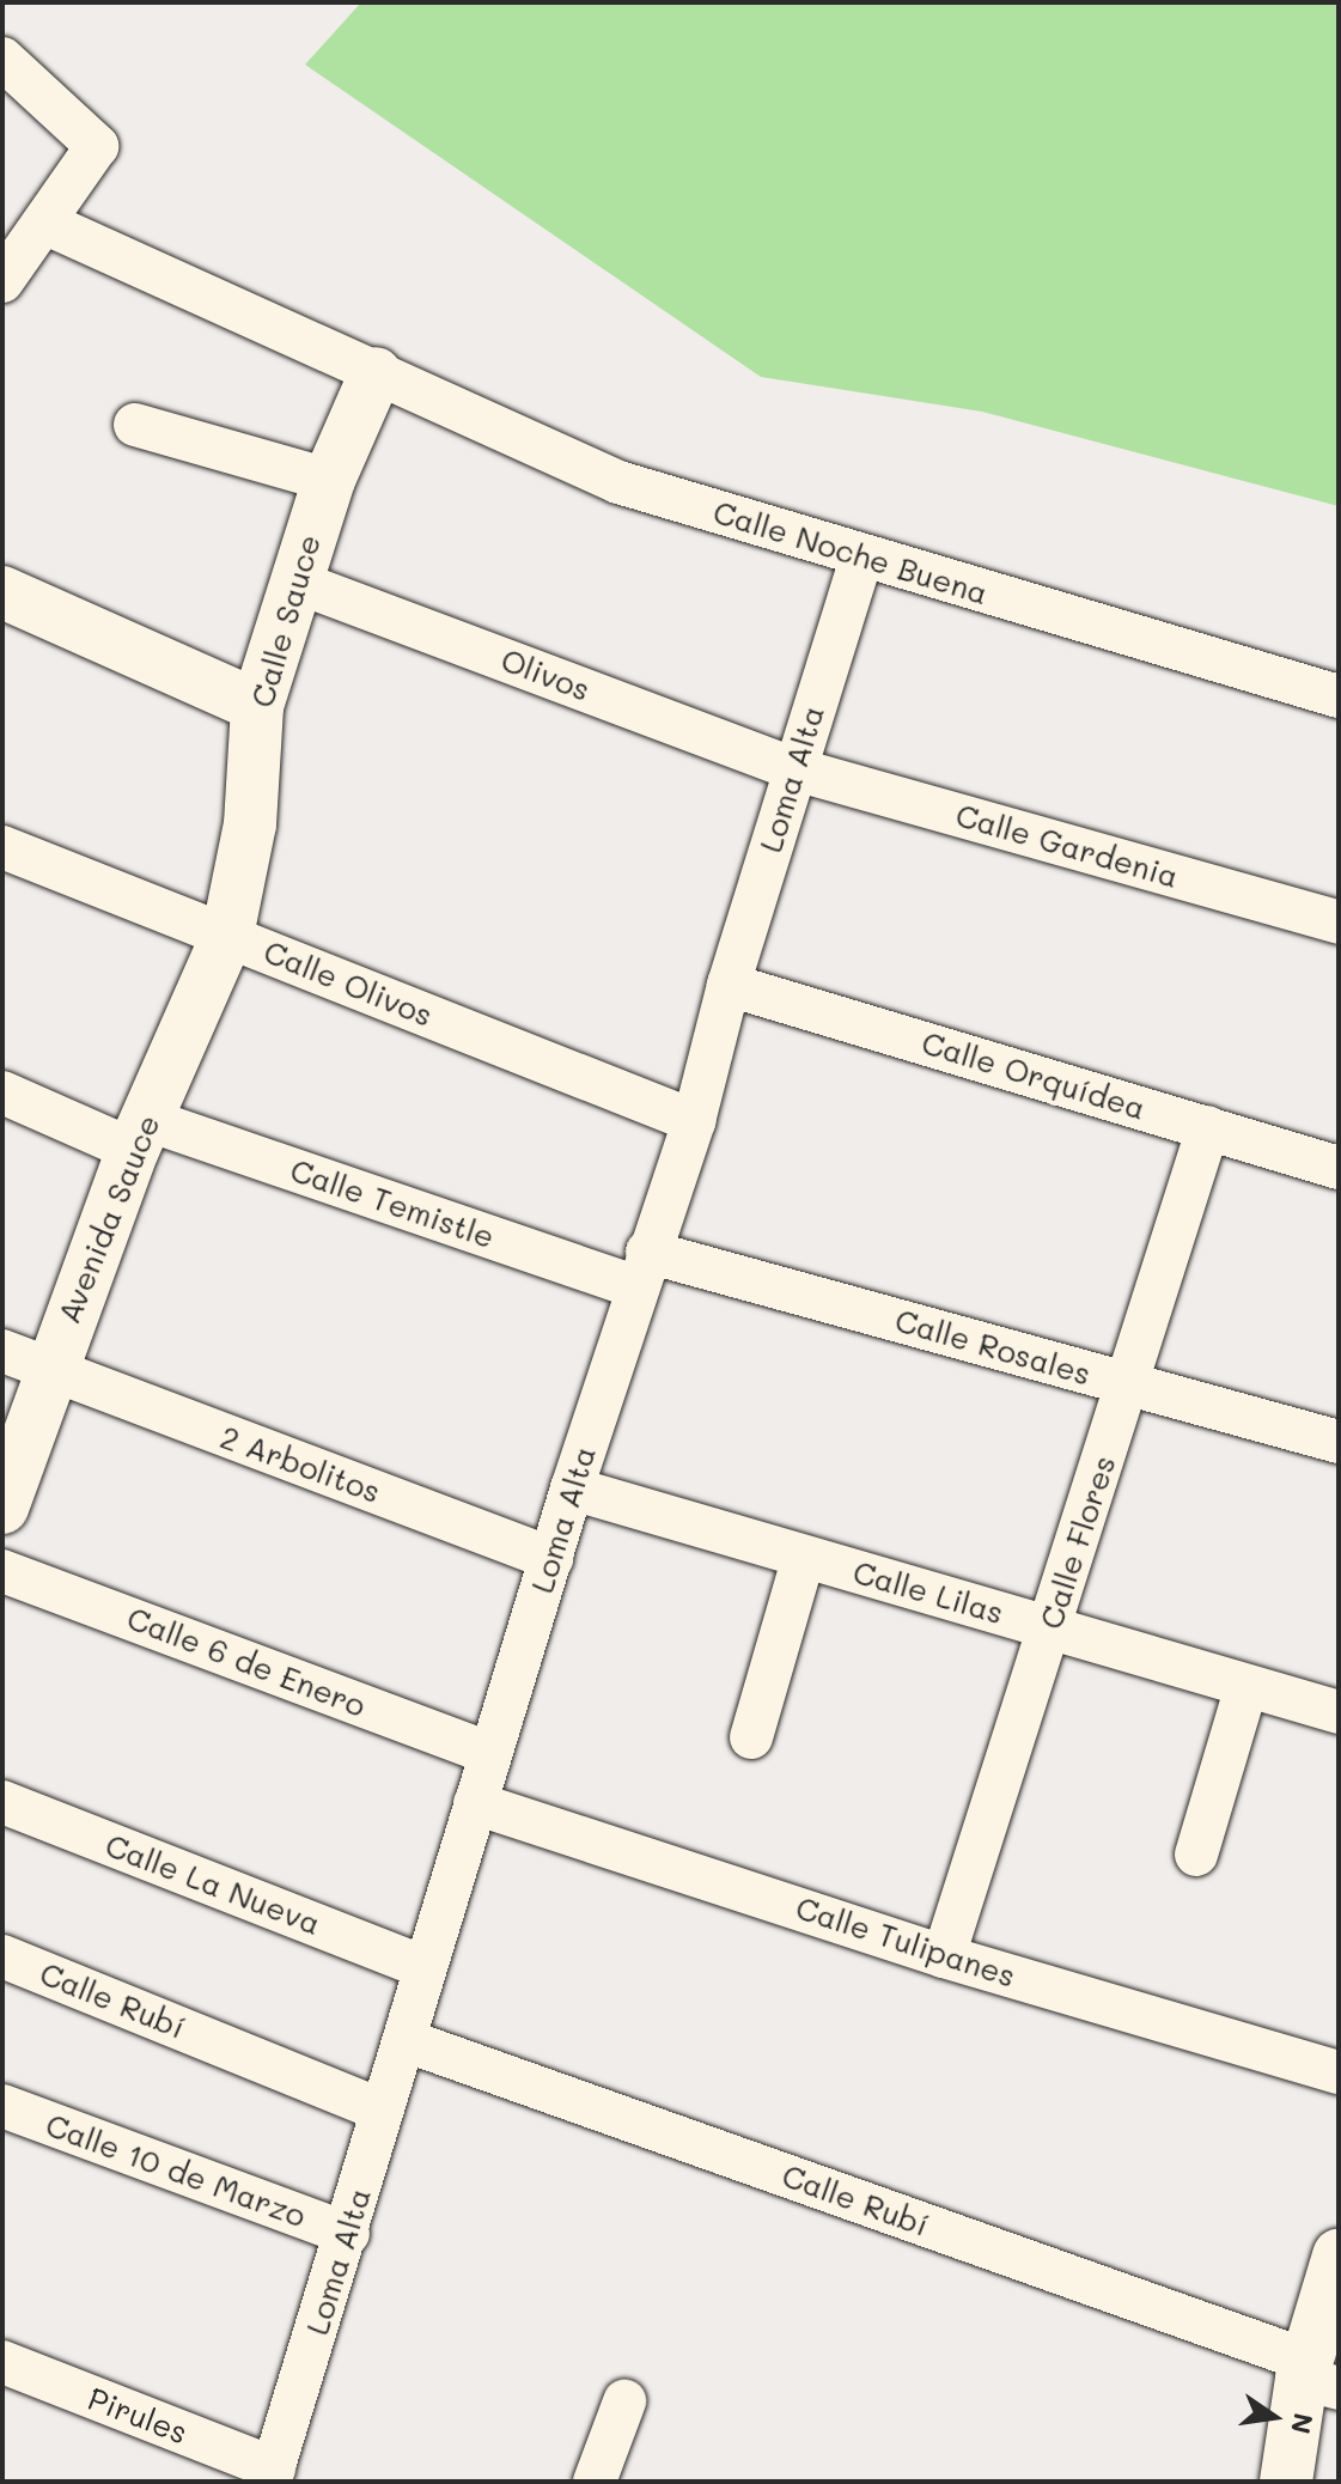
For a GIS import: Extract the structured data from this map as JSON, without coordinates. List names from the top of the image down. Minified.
{"streets":{"street":["Calle Noche Buena","Calle Sauce","Olivos","Loma Alta","Calle Gardenia","Calle Olivos","Calle Orquídea","Calle Temistle","Avenida Sauce","Calle Rosales","2 Arbolitos","Calle Flores","Calle Lilas","Calle 6 de Enero","Calle La Nueva","Calle Tulipanes","Calle Rubí","Calle 10 de Marzo","Pirules"]},"crossings":[["Calle Noche Buena","Calle Sauce"],["Calle Noche Buena","Loma Alta"],["Calle Sauce","Olivos"],["Calle Sauce","Calle Olivos"],["Calle Sauce","Avenida Sauce"],["Olivos","Loma Alta"],["Olivos","Calle Gardenia"],["Loma Alta","Calle Gardenia"],["Loma Alta","Calle Olivos"],["Loma Alta","Calle Orquídea"],["Loma Alta","Calle Temistle"],["Loma Alta","Calle Rosales"],["Loma Alta","2 Arbolitos"],["Loma Alta","Calle Lilas"],["Loma Alta","Calle 6 de Enero"],["Loma Alta","Calle La Nueva"],["Loma Alta","Calle Tulipanes"],["Loma Alta","Calle Rubí"],["Loma Alta","Calle 10 de Marzo"],["Loma Alta","Pirules"],["Calle Olivos","Avenida Sauce"],["Calle Orquídea","Calle Flores"],["Calle Temistle","Avenida Sauce"],["Calle Temistle","Calle Rosales"],["Avenida Sauce","2 Arbolitos"],["Calle Rosales","Calle Flores"],["Calle Flores","Calle Lilas"],["Calle Flores","Calle Tulipanes"]],"north":"right"}
